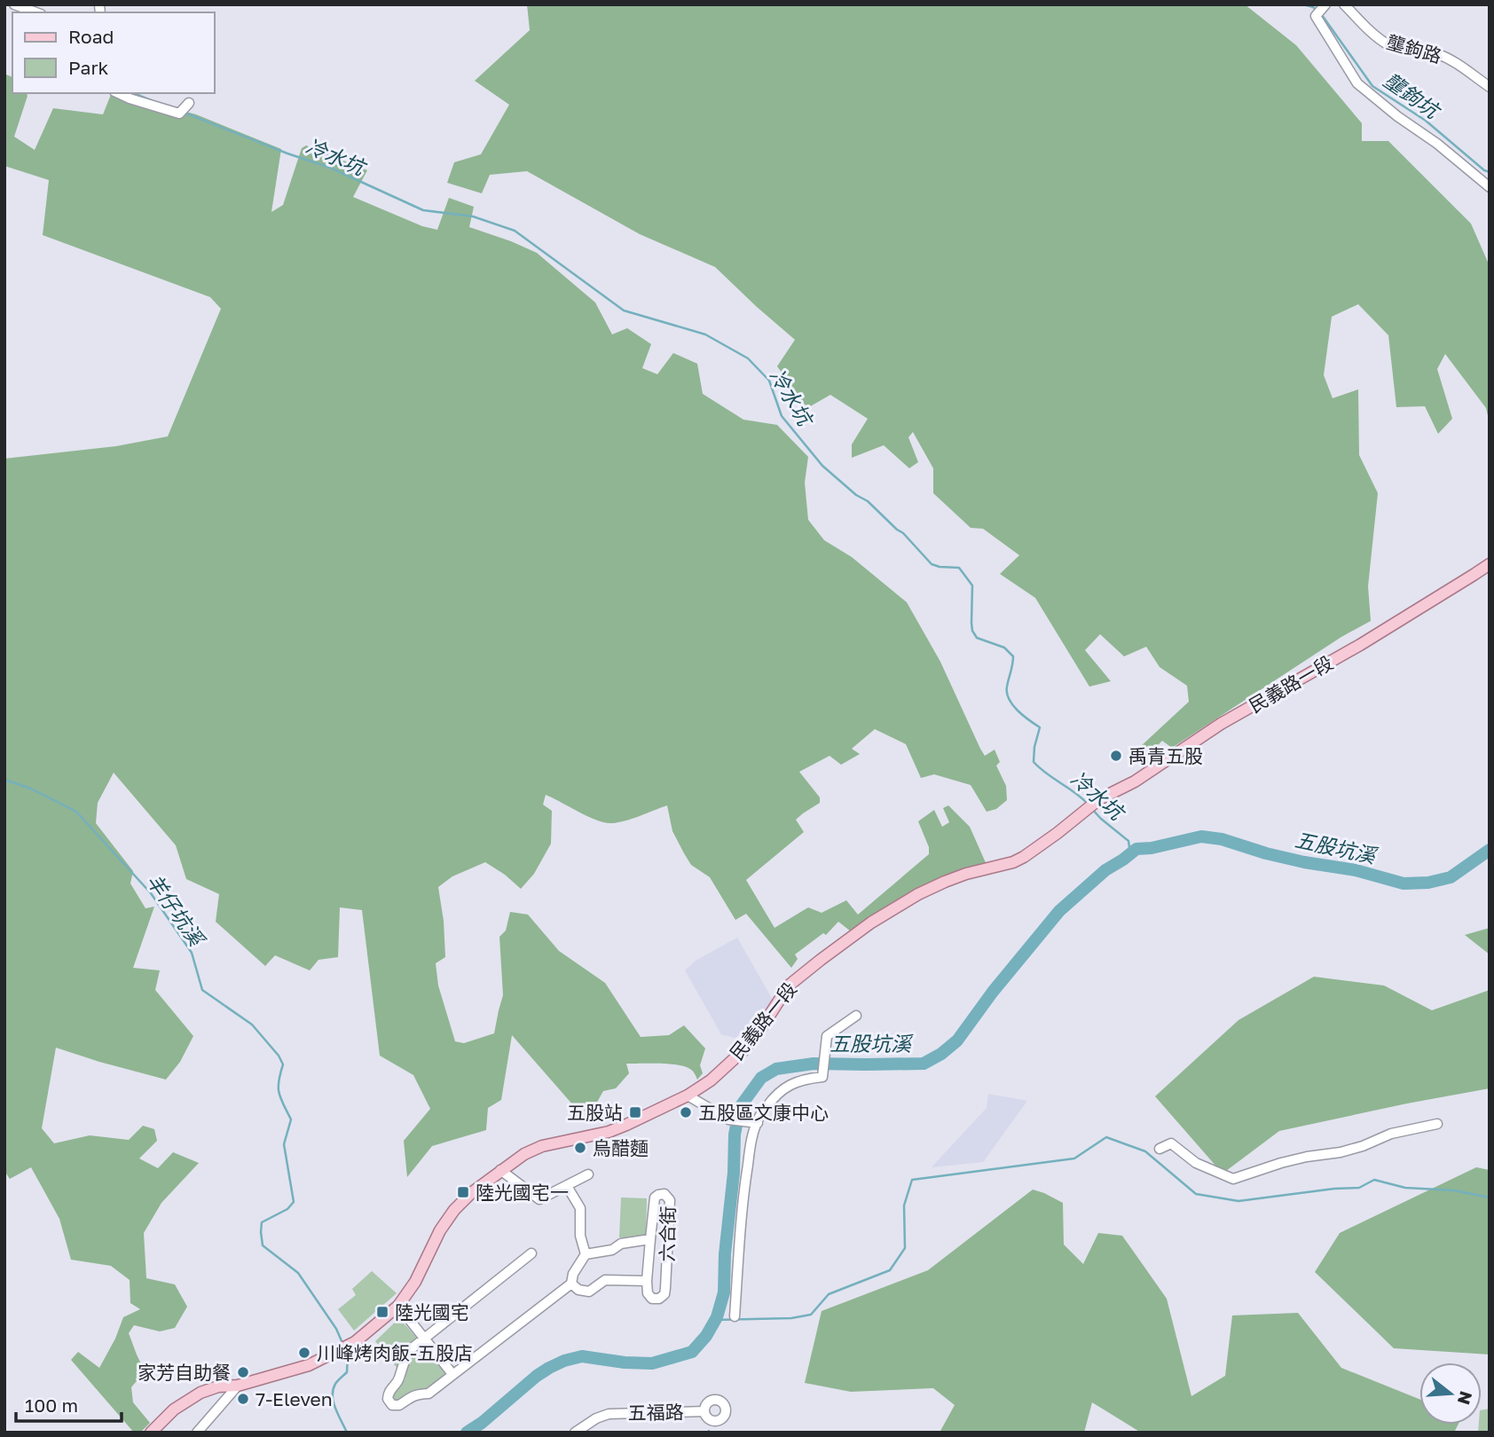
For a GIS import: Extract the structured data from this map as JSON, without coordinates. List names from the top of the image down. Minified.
{"streets":{"main road":["民義路一段"],"street":["壟鉤路","六合街","五福路"]},"water":["壟鉤坑","冷水坑","五股坑溪","羊仔坑溪"],"places":{"other":["禹青五股","五股區文康中心","烏醋麵","川峰烤肉飯-五股店","家芳自助餐","7-Eleven"],"transit":["五股站","陸光國宅一","陸光國宅"]},"legend":["Road","Park"],"scale_bar":"100 m","north":"right"}
